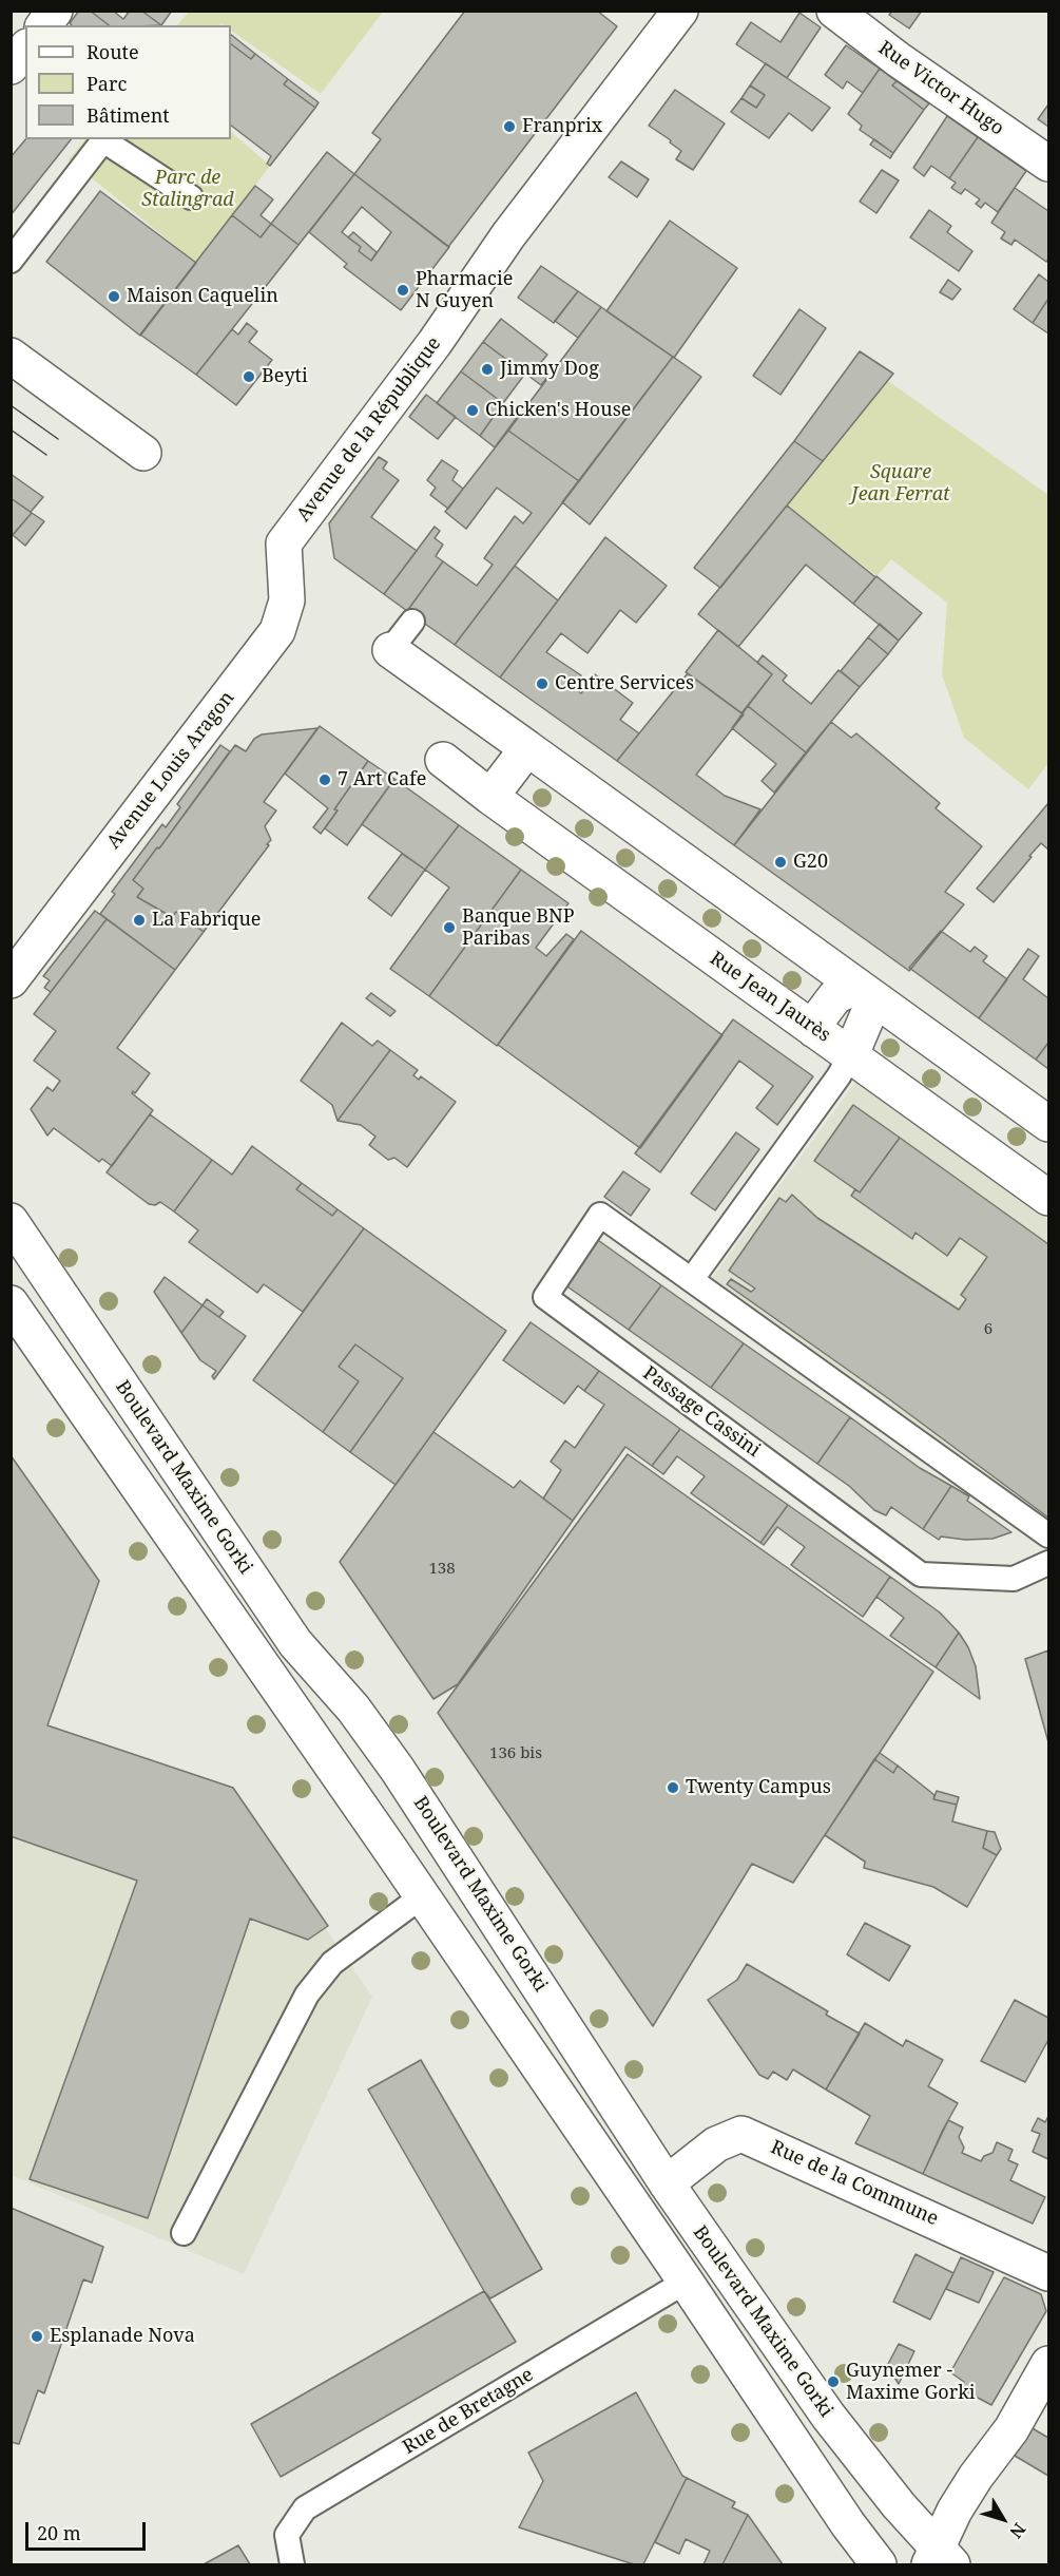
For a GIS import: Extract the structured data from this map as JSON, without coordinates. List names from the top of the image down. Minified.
{"streets":{"main road":["Rue Victor Hugo","Avenue de la République","Avenue Louis Aragon","Rue Jean Jaurès","Boulevard Maxime Gorki","Rue de la Commune"],"lane":["Passage Cassini","Rue de Bretagne"]},"crossings":[["Avenue de la République","Avenue Louis Aragon"],["Boulevard Maxime Gorki","Rue de la Commune"],["Boulevard Maxime Gorki","Rue de Bretagne"]],"parks":["Parc de Stalingrad","Square Jean Ferrat"],"places":["Franprix","Pharmacie N Guyen","Maison Caquelin","Jimmy Dog","Beyti","Chicken's House","Centre Services","7 Art Cafe","G20","La Fabrique","Banque BNP Paribas","Twenty Campus","Esplanade Nova","Guynemer - Maxime Gorki"],"house_numbers":["6","138","136 bis"],"legend":["Route","Parc","Bâtiment"],"scale_bar":"20 m","north":"bottom right"}
